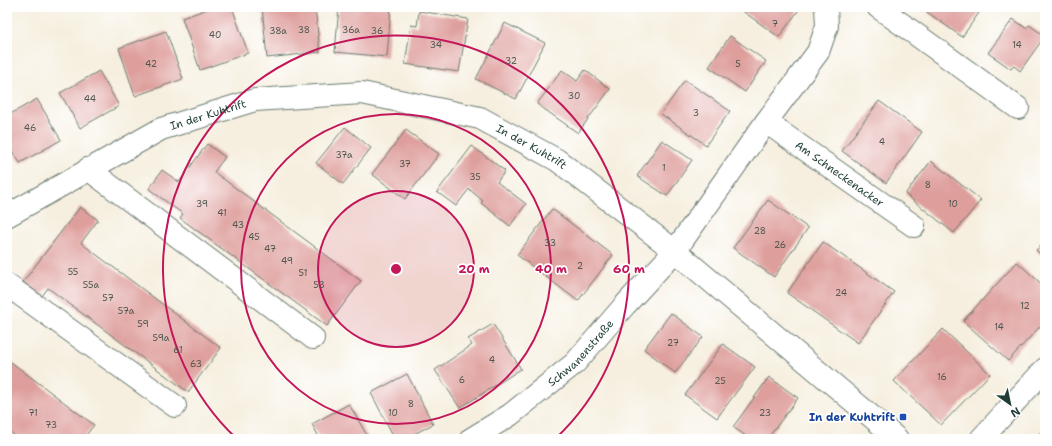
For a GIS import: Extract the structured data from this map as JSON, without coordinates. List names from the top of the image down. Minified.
{"streets":{"street":["In der Kuhtrift","Am Schneckenacker","Schwanenstraße"]},"crossings":[["In der Kuhtrift","Schwanenstraße"]],"places":{"transit":["In der Kuhtrift"]},"house_numbers":["7","38","36a","38a","36","40","34","14","32","42","5","30","44","3","46","4","37a","37","1","35","8","39","10","41","43","28","45","33","26","47","49","2","55","51","55a","53","24","57","12","57a","59","14","59a","27","61","4","63","16","6","25","8","71","10","23","73"],"north":"bottom right","rings":["20 m","40 m","60 m"]}
